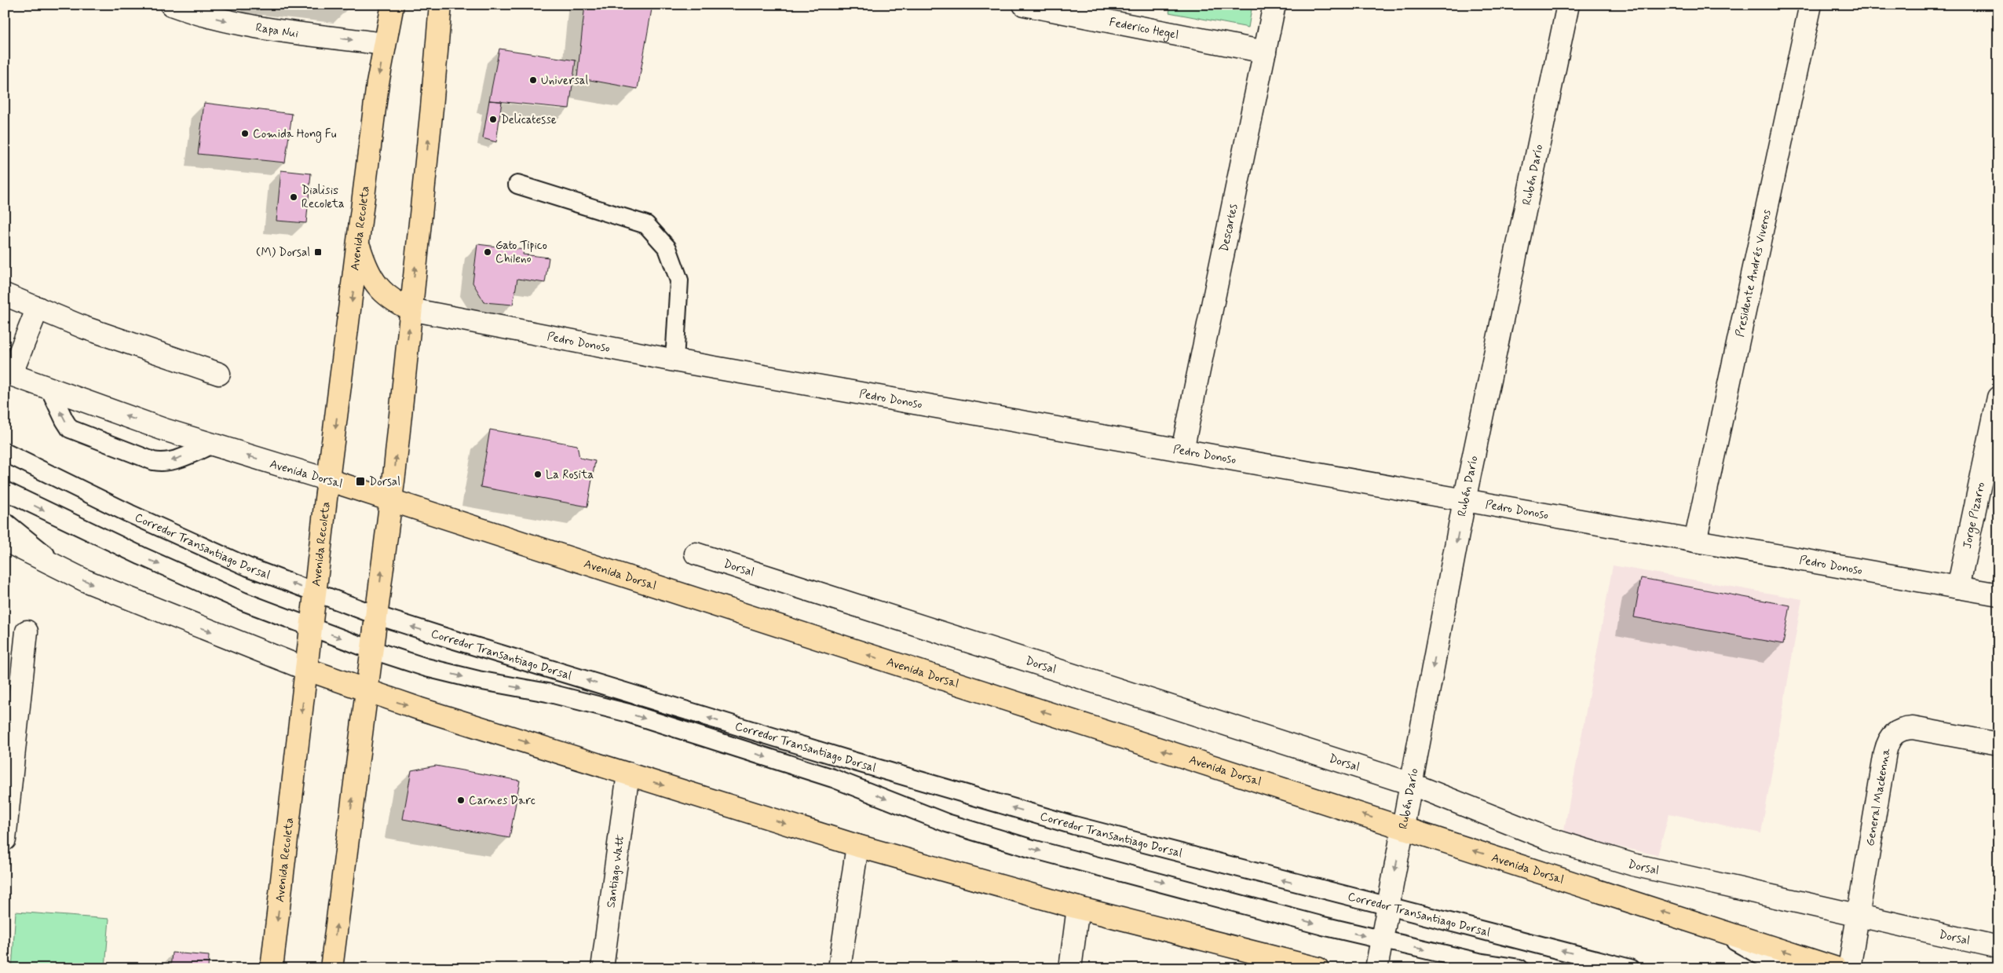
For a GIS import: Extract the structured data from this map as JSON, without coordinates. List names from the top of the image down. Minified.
{"streets":{"main road":["Avenida Recoleta","Avenida Dorsal"],"street":["Federico Hegel","Rapa Nui","Rubén Darío","Descartes","Presidente Andrés Viveros","Pedro Donoso","Jorge Pizarro","Dorsal","General Mackenna","Santiago Watt"],"lane":["Corredor Transantiago Dorsal"]},"crossings":[["Federico Hegel","Descartes"],["Rapa Nui","Avenida Recoleta"],["Rubén Darío","Pedro Donoso"],["Rubén Darío","Avenida Dorsal"],["Rubén Darío","Corredor Transantiago Dorsal"],["Rubén Darío","Dorsal"],["Descartes","Pedro Donoso"],["Avenida Recoleta","Avenida Dorsal"],["Avenida Recoleta","Corredor Transantiago Dorsal"],["Presidente Andrés Viveros","Pedro Donoso"],["Pedro Donoso","Jorge Pizarro"],["Dorsal","General Mackenna"]],"one_way":["Rapa Nui","Rubén Darío","Avenida Dorsal"],"places":{"other":["Universal","Delicatesse","Comida Hong Fu","Dialisis Recoleta","Gato Tipico Chileno","La Rosita","Carnes Darc"],"transit":["(M) Dorsal","Dorsal"]}}
